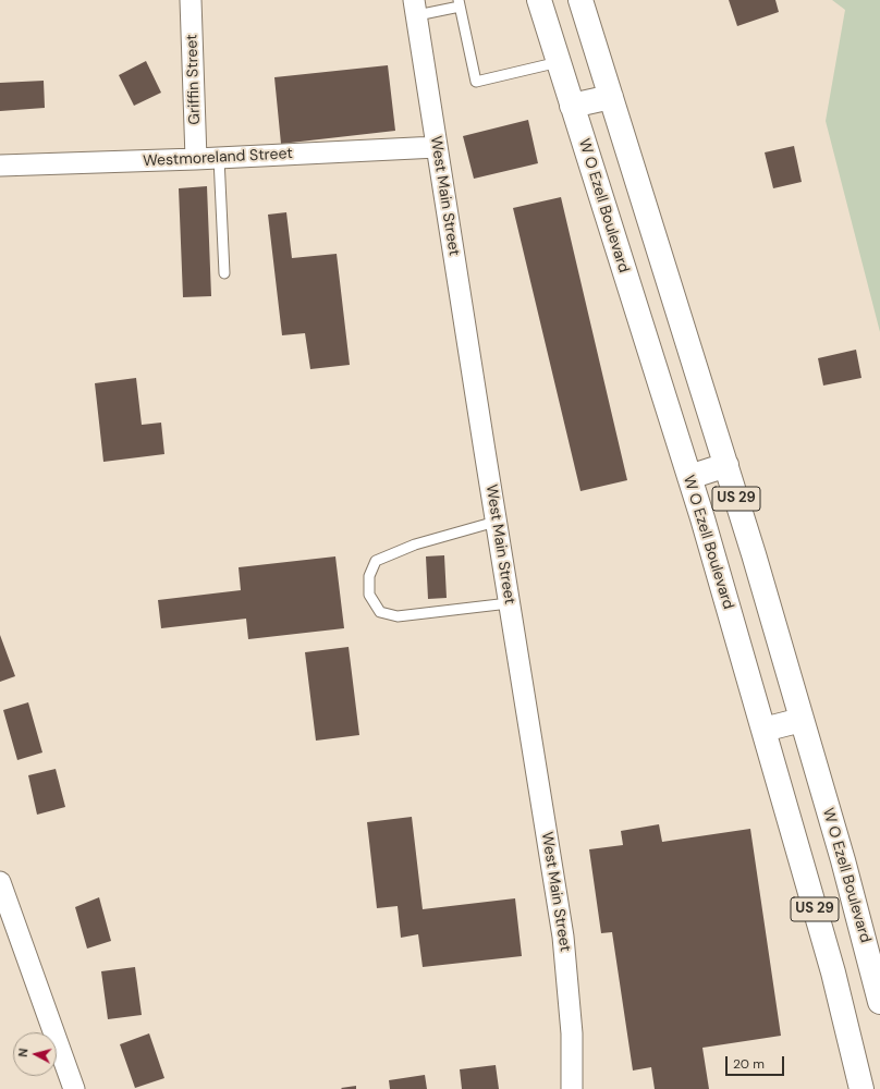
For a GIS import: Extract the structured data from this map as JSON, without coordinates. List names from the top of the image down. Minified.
{"streets":{"main road":["W O Ezell Boulevard","US 29"],"street":["Griffin Street","Westmoreland Street","West Main Street"]},"crossings":[["Griffin Street","Westmoreland Street"],["Westmoreland Street","West Main Street"]],"scale_bar":"20 m","north":"left"}
